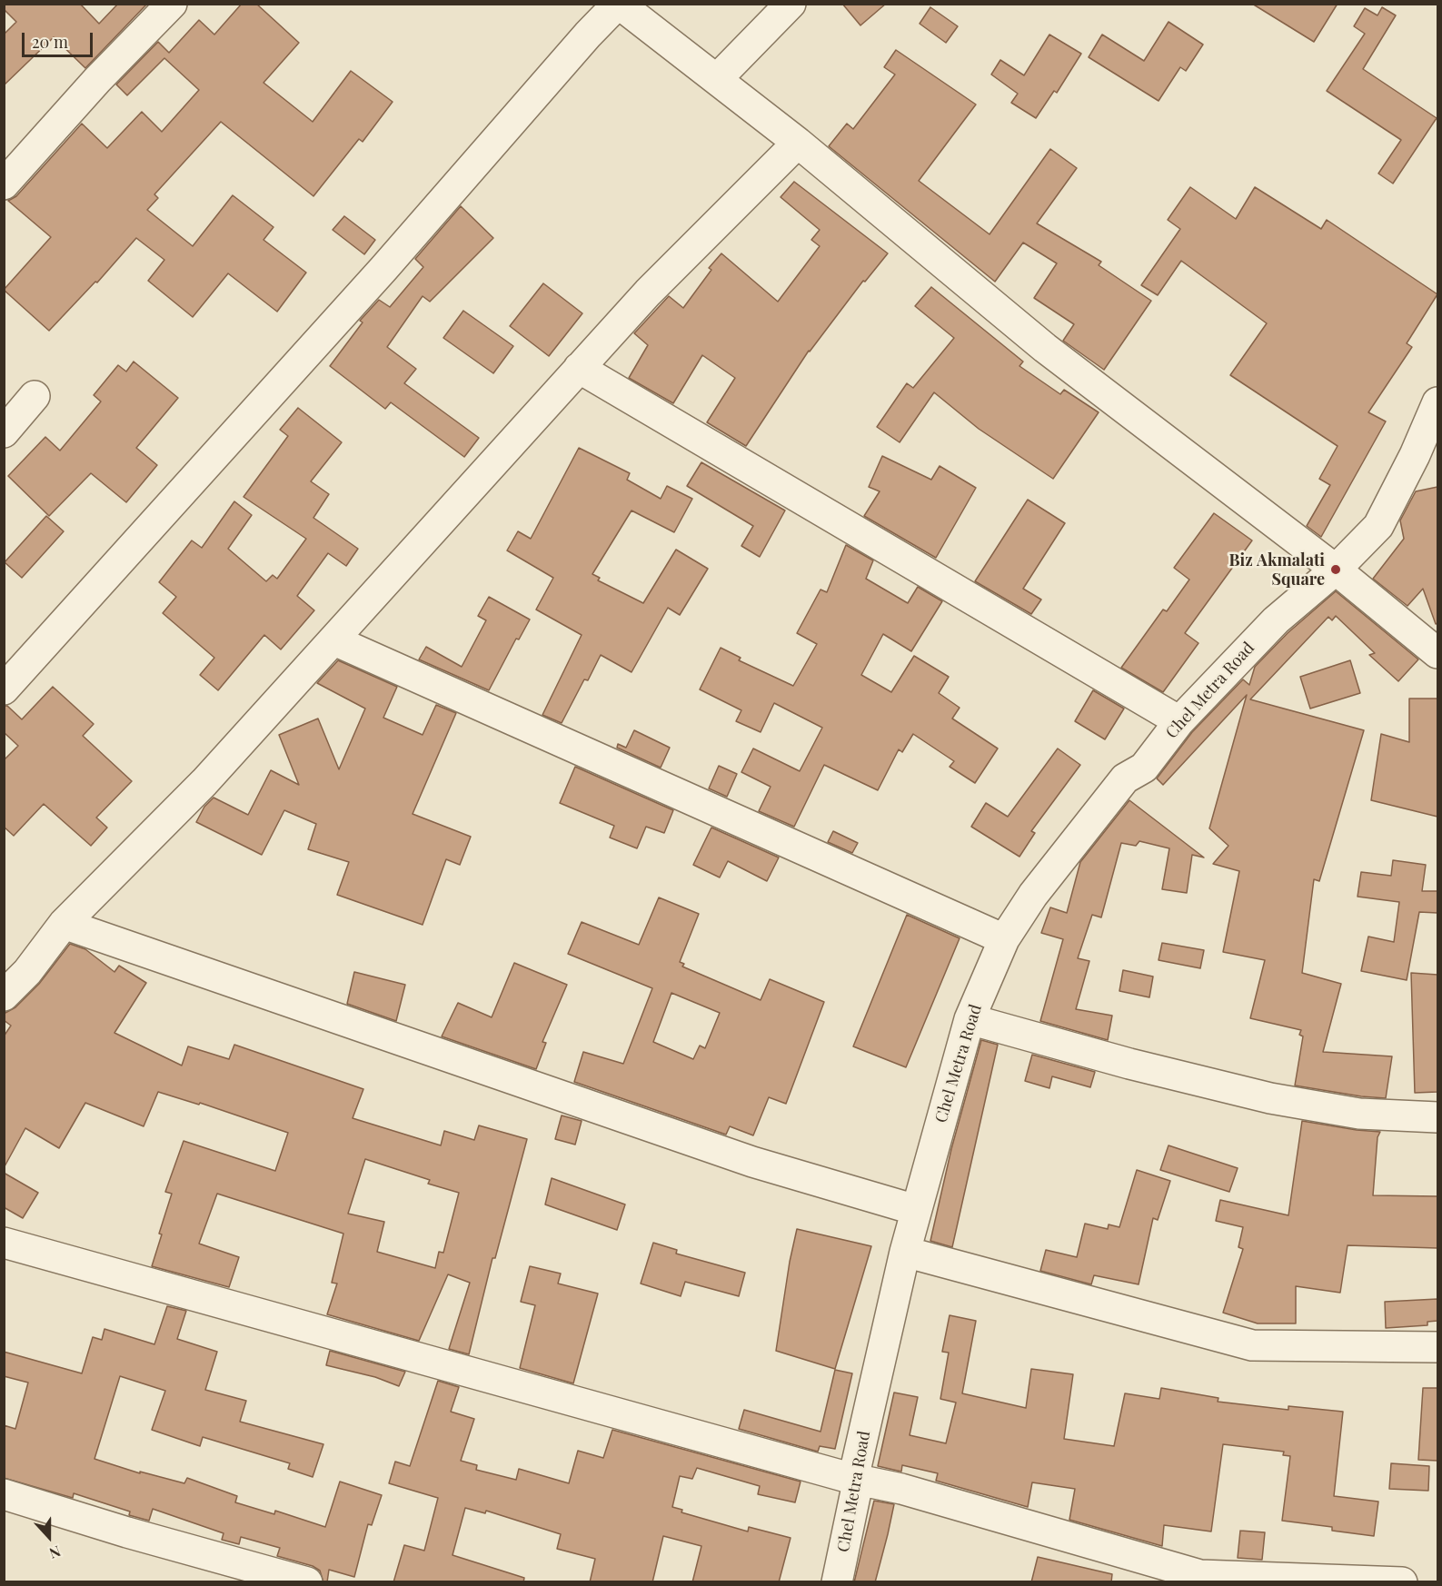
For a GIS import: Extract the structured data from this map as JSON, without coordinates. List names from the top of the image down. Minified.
{"streets":{"street":["Chel Metra Road"]},"places":["Biz Akmalati Square"],"scale_bar":"20 m","north":"bottom"}
